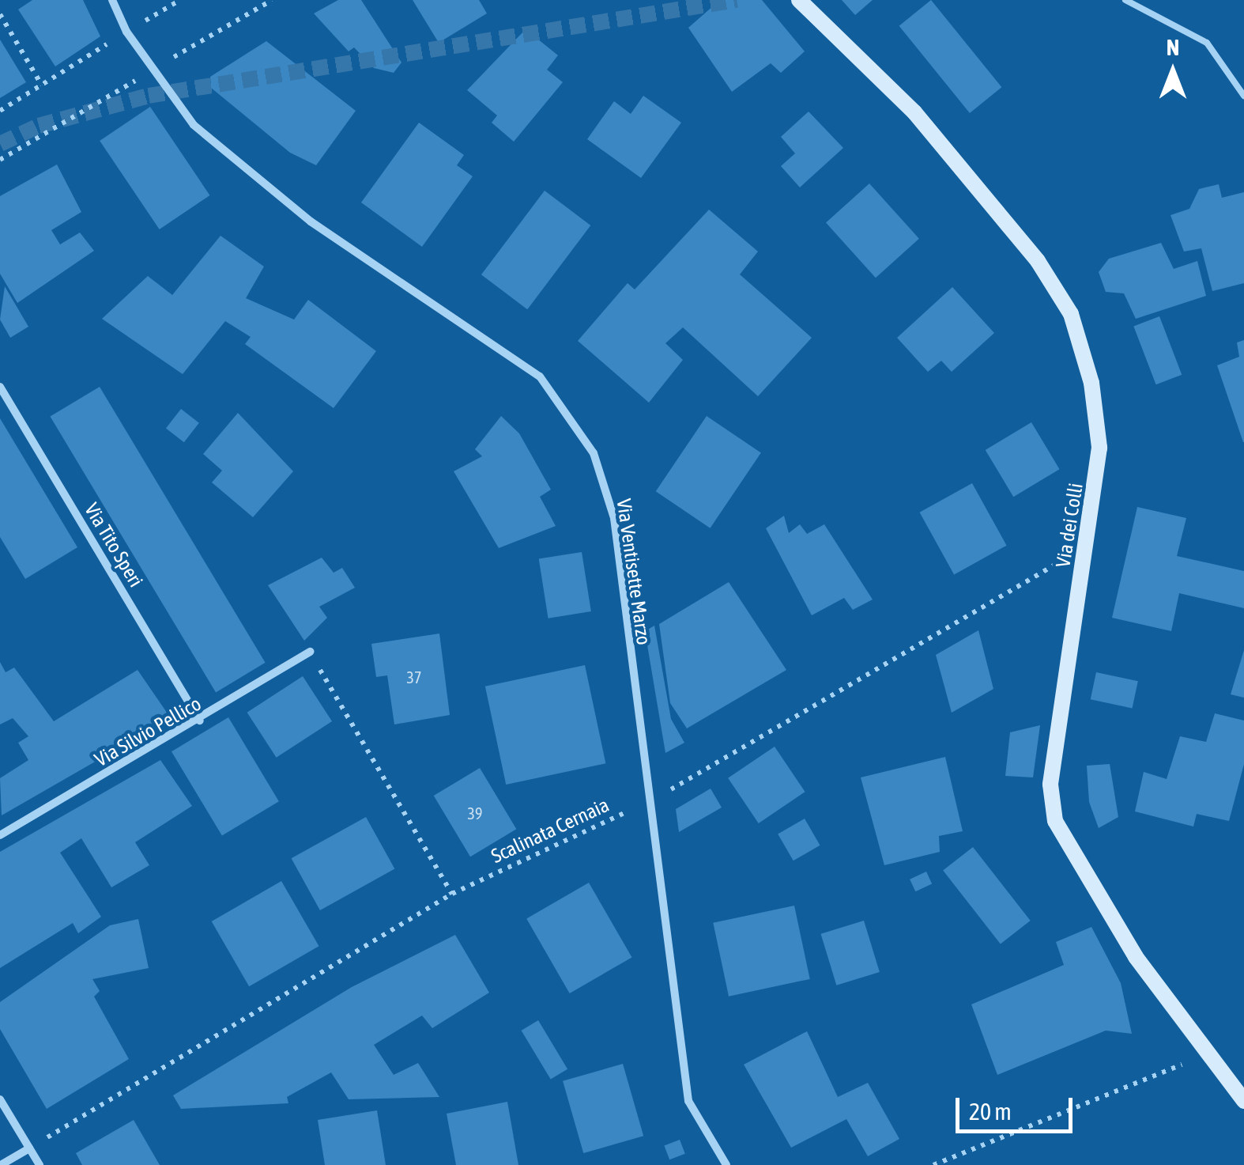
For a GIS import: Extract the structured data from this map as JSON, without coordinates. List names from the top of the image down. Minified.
{"streets":{"street":["Via dei Colli","Via Tito Speri","Via Ventisette Marzo","Via Silvio Pellico"],"path":["Scalinata Cernaia"]},"crossings":[["Via dei Colli","Scalinata Cernaia"],["Via Tito Speri","Via Silvio Pellico"],["Via Ventisette Marzo","Scalinata Cernaia"]],"house_numbers":["37","39"],"scale_bar":"20 m","north":"top"}
